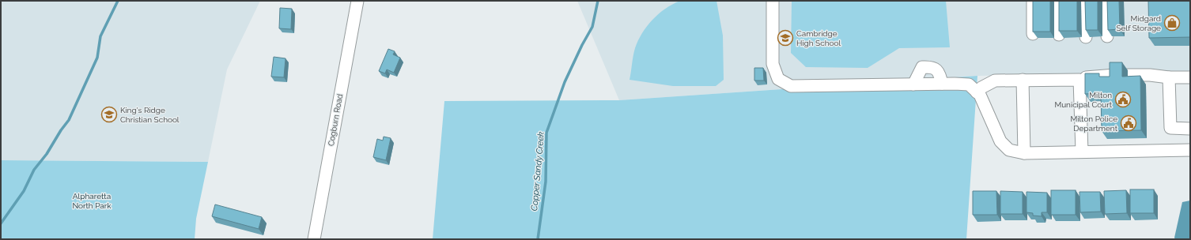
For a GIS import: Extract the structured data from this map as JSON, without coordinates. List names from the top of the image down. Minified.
{"streets":{"street":["Cogburn Road"]},"water":["Copper Sandy Creek"],"parks":["Alpharetta North Park"],"places":{"shop":["Midgard Self Storage"],"school or university":["Cambridge High School","King's Ridge Christian School"],"public building":["Milton Municipal Court","Milton Police Department"]}}
